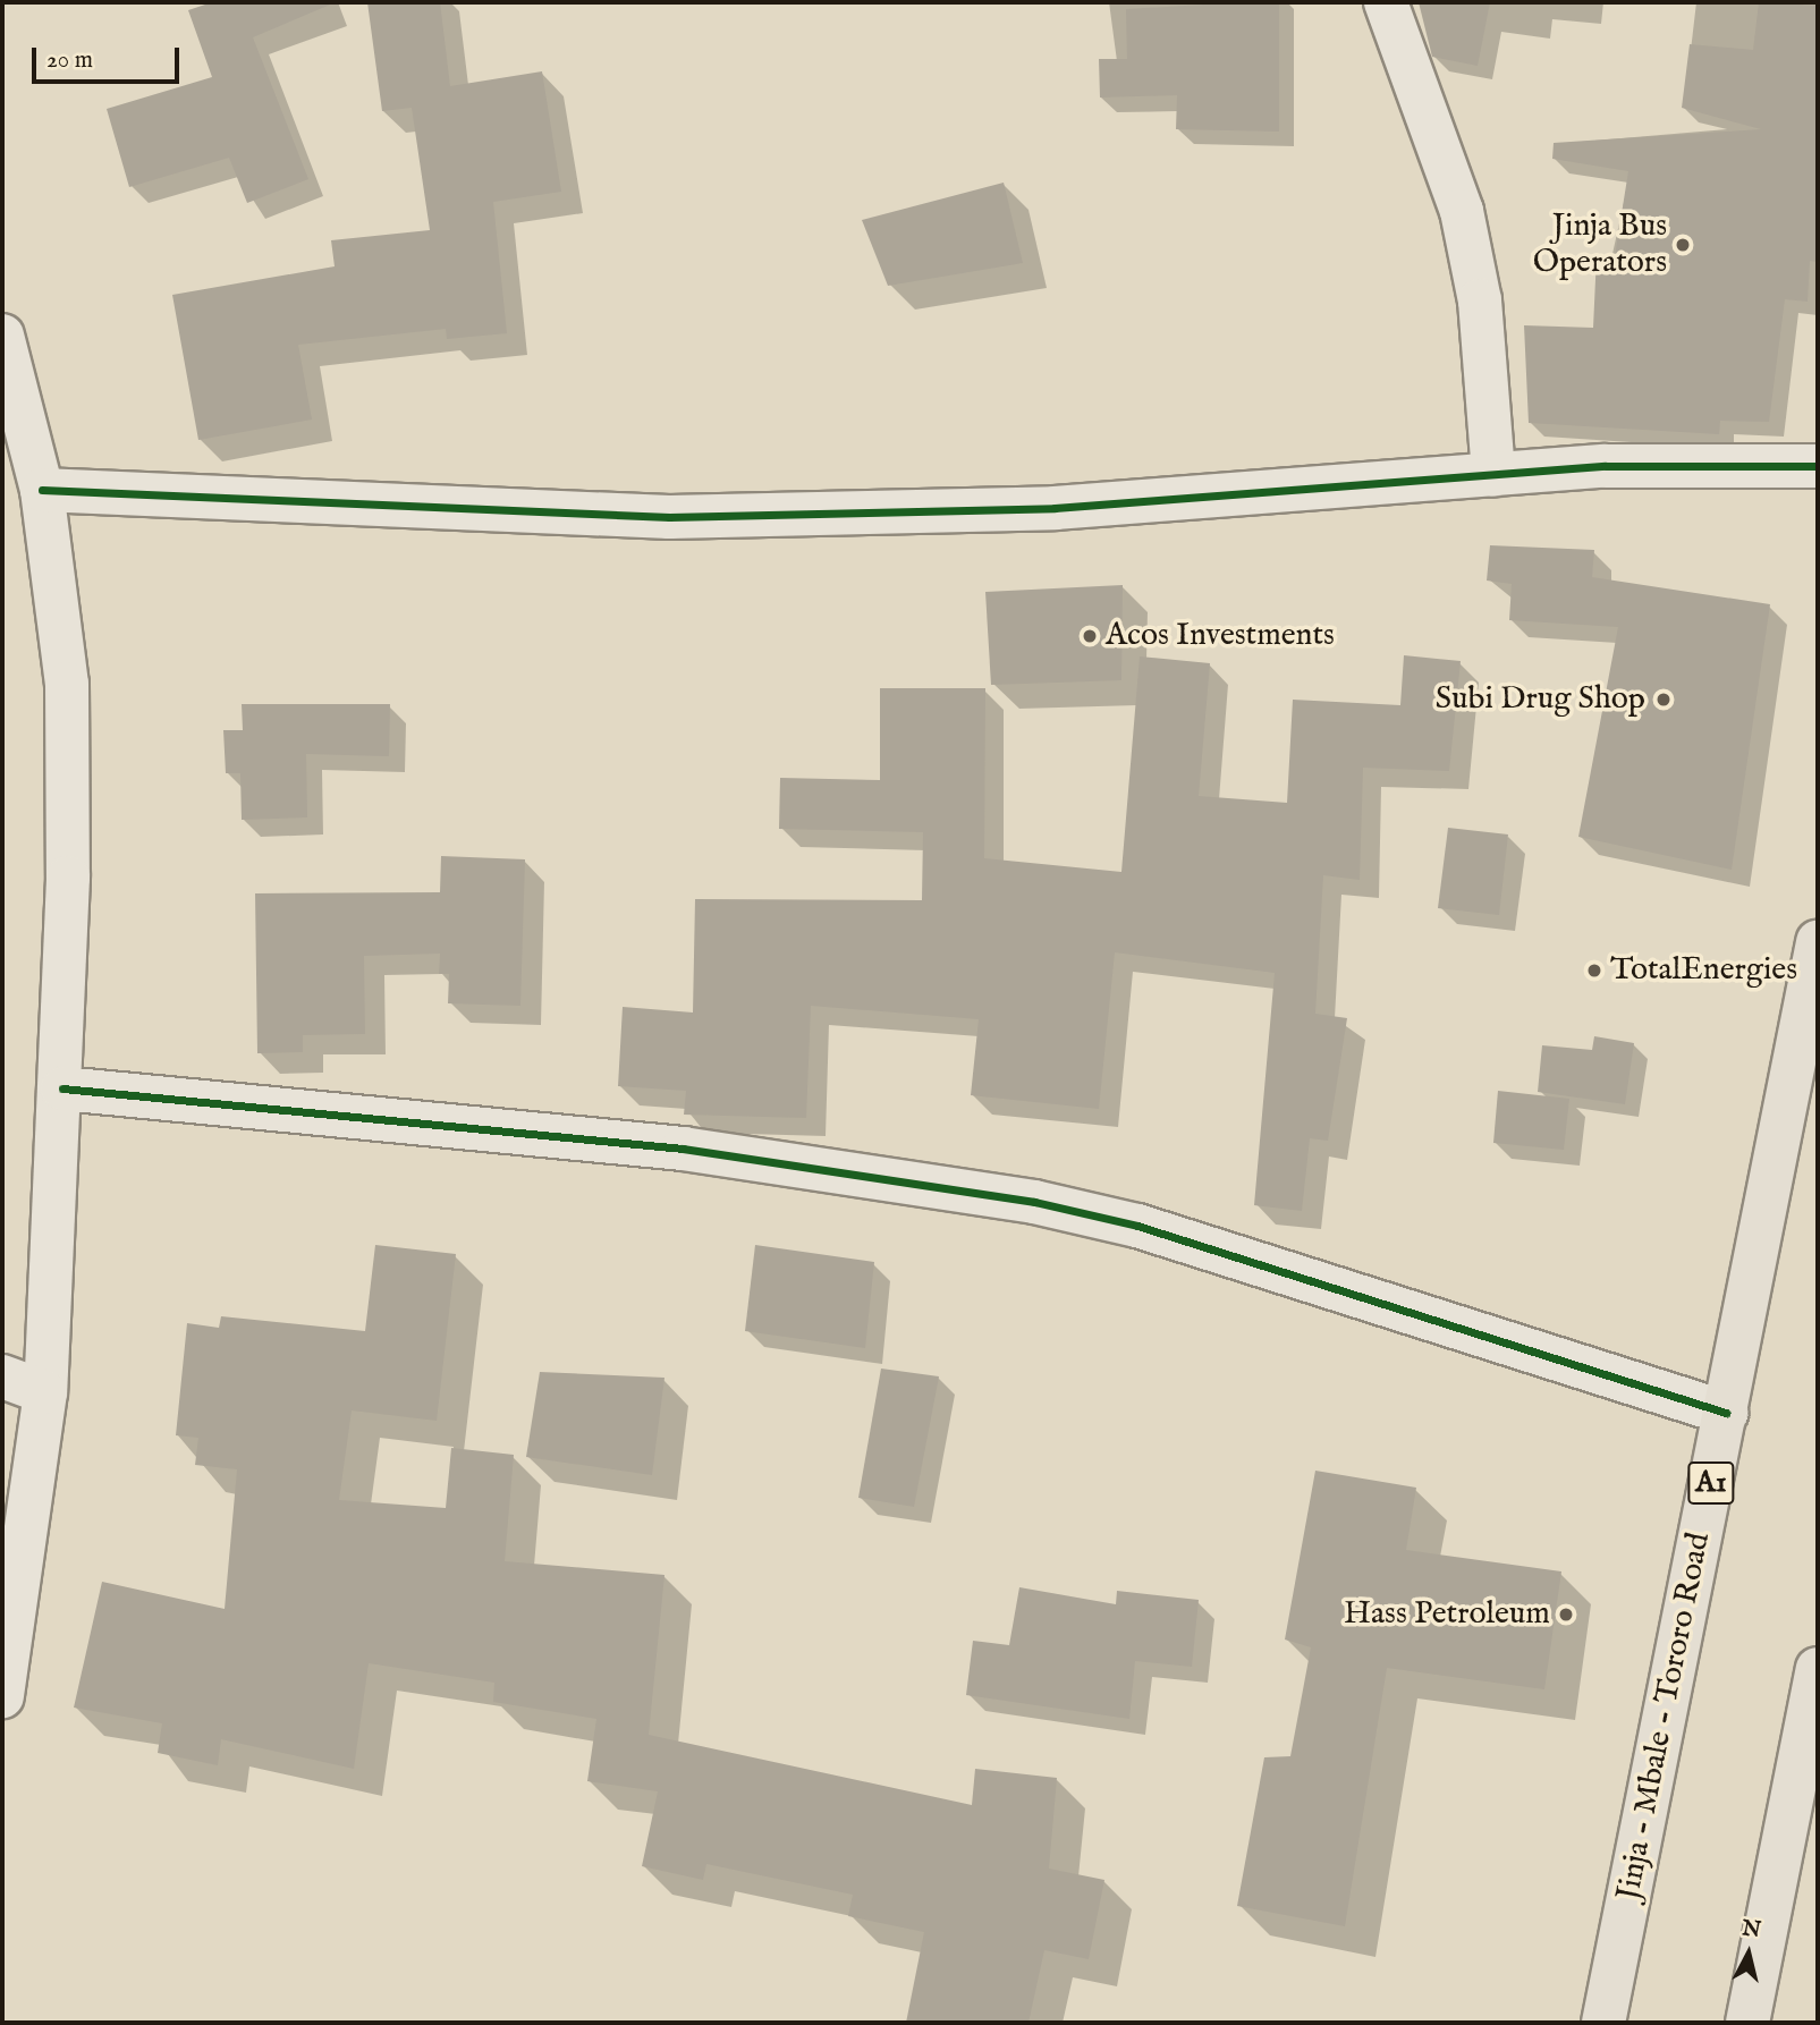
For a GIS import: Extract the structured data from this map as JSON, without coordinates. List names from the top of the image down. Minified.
{"streets":{"highway":["A1","Jinja - Mbale - Tororo Road"]},"places":["Jinja Bus Operators","Acos Investments","Subi Drug Shop","TotalEnergies","Hass Petroleum"],"scale_bar":"20 m","north":"top"}
